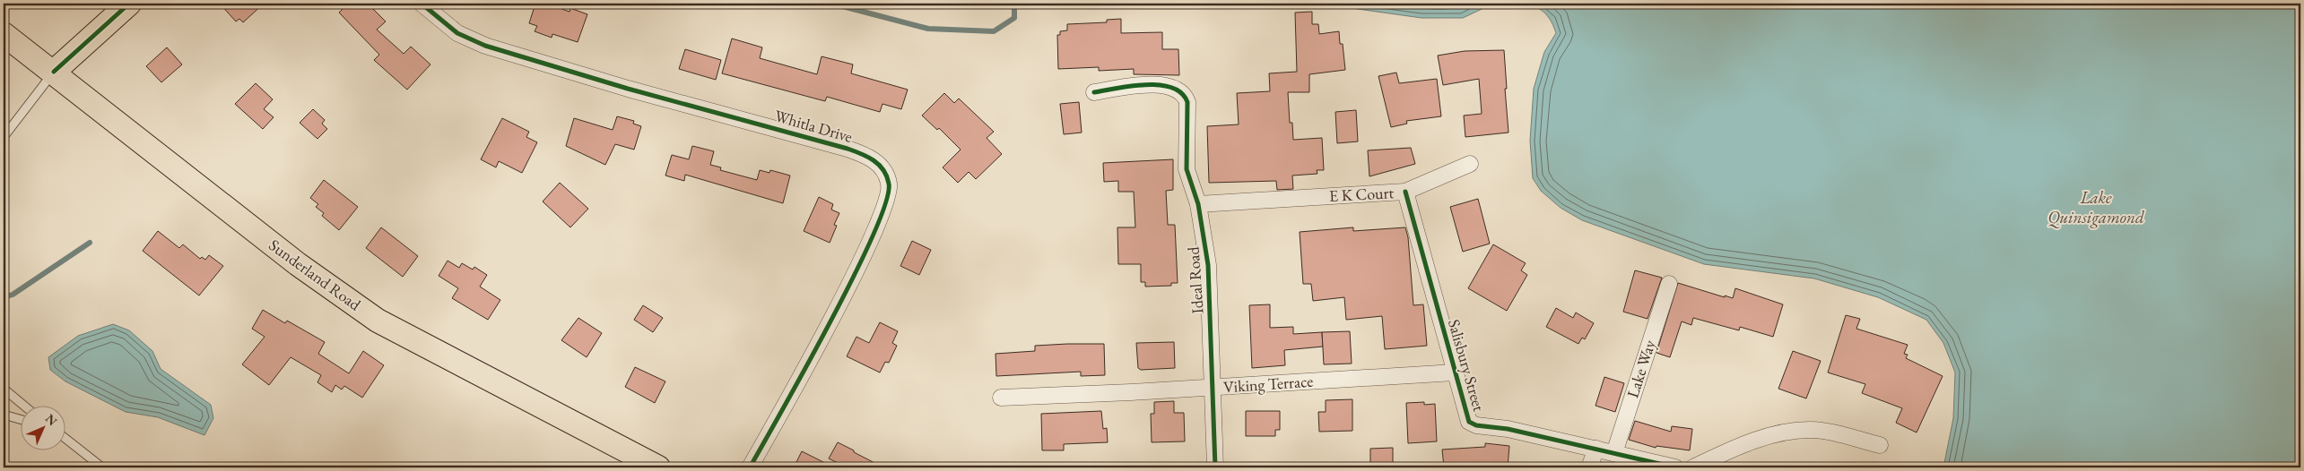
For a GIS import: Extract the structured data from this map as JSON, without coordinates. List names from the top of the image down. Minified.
{"streets":{"main road":["Sunderland Road"],"street":["Whitla Drive","E K Court","Ideal Road","Salisbury Street","Lake Way","Viking Terrace"]},"crossings":[["E K Court","Ideal Road"],["E K Court","Salisbury Street"],["Ideal Road","Viking Terrace"],["Salisbury Street","Lake Way"],["Salisbury Street","Viking Terrace"]],"water":["Lake Quinsigamond"],"north":"top right"}
